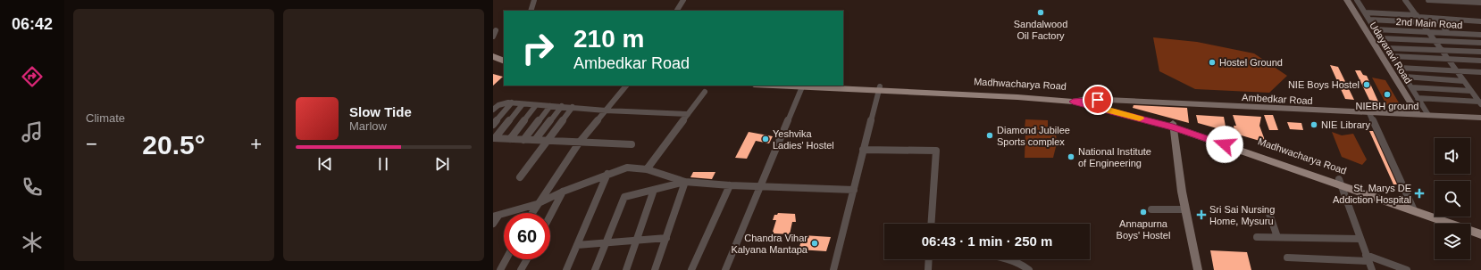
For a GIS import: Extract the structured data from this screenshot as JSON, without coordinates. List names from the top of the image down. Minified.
{"streets":{"main road":["Madhwacharya Road"],"street":["2nd Main Road","Udayaravi Road","Ambedkar Road"]},"crossings":[["Udayaravi Road","Ambedkar Road"],["Madhwacharya Road","Ambedkar Road"]],"places":{"other":["Sandalwood Oil Factory","Hostel Ground","NIE Boys Hostel","NIEBH ground","NIE Library","Diamond Jubilee Sports complex","Yeshvika Ladies' Hostel","National Institute of Engineering","Annapurna Boys' Hostel","Chandra Vihar Kalyana Mantapa"],"health":["St. Marys DE Addiction Hospital","Sri Sai Nursing Home, Mysuru"]},"page":{"tabs":"06:42","tile":"Climate","turn":["210 m","Ambedkar Road"],"song":["Slow Tide","Marlow"],"heat":["−","20.5°","+"],"limit":"60","trip":"06:43 · 1 min · 250 m"}}
